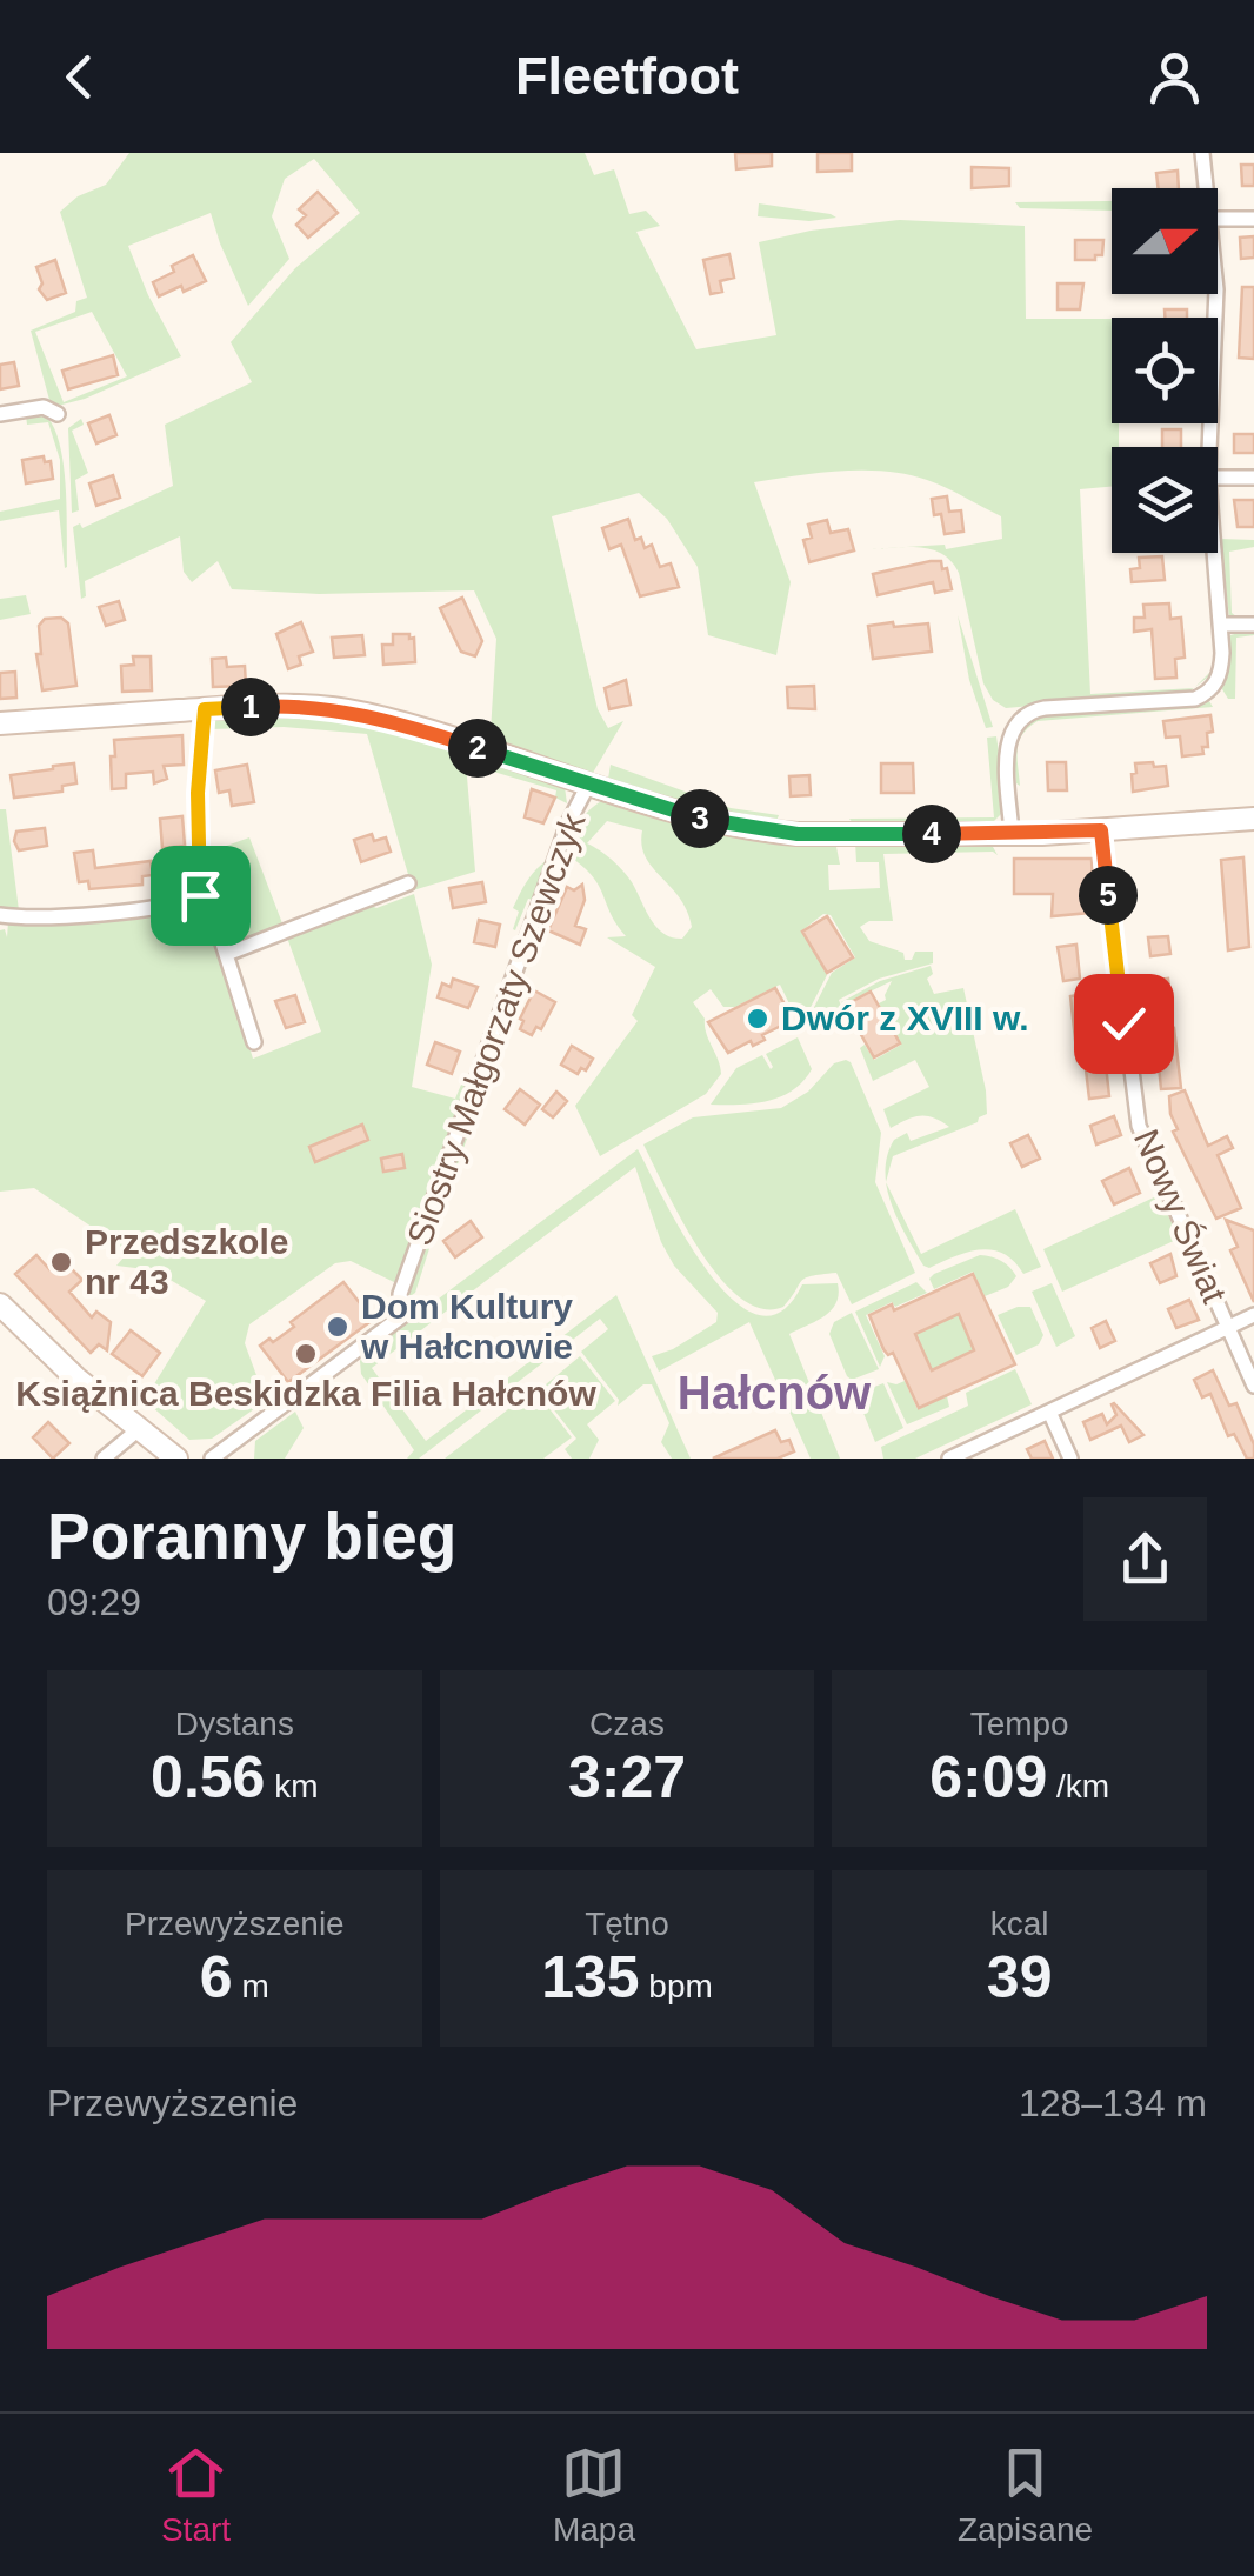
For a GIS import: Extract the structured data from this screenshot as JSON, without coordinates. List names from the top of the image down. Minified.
{"streets":{"street":["Siostry Małgorzaty Szewczyk","Nowy Świat"]},"districts":["Hałcnów"],"places":["Dwór z XVIII w.","Przedszkole nr 43","Dom Kultury w Hałcnowie","Książnica Beskidzka Filia Hałcnów"],"north":"right","page":{"header":"Fleetfoot","pins":["1","2","3","4","5"],"heading":["Poranny bieg","09:29"],"stats":[["Dystans","0.56 km"],["Czas","3:27"],["Tempo","6:09 /km"],["Przewyższenie","6 m"],["Tętno","135 bpm"],["kcal","39"]],"chart":["Przewyższenie","128–134 m"],"tabs":["Start","Mapa","Zapisane"]}}
